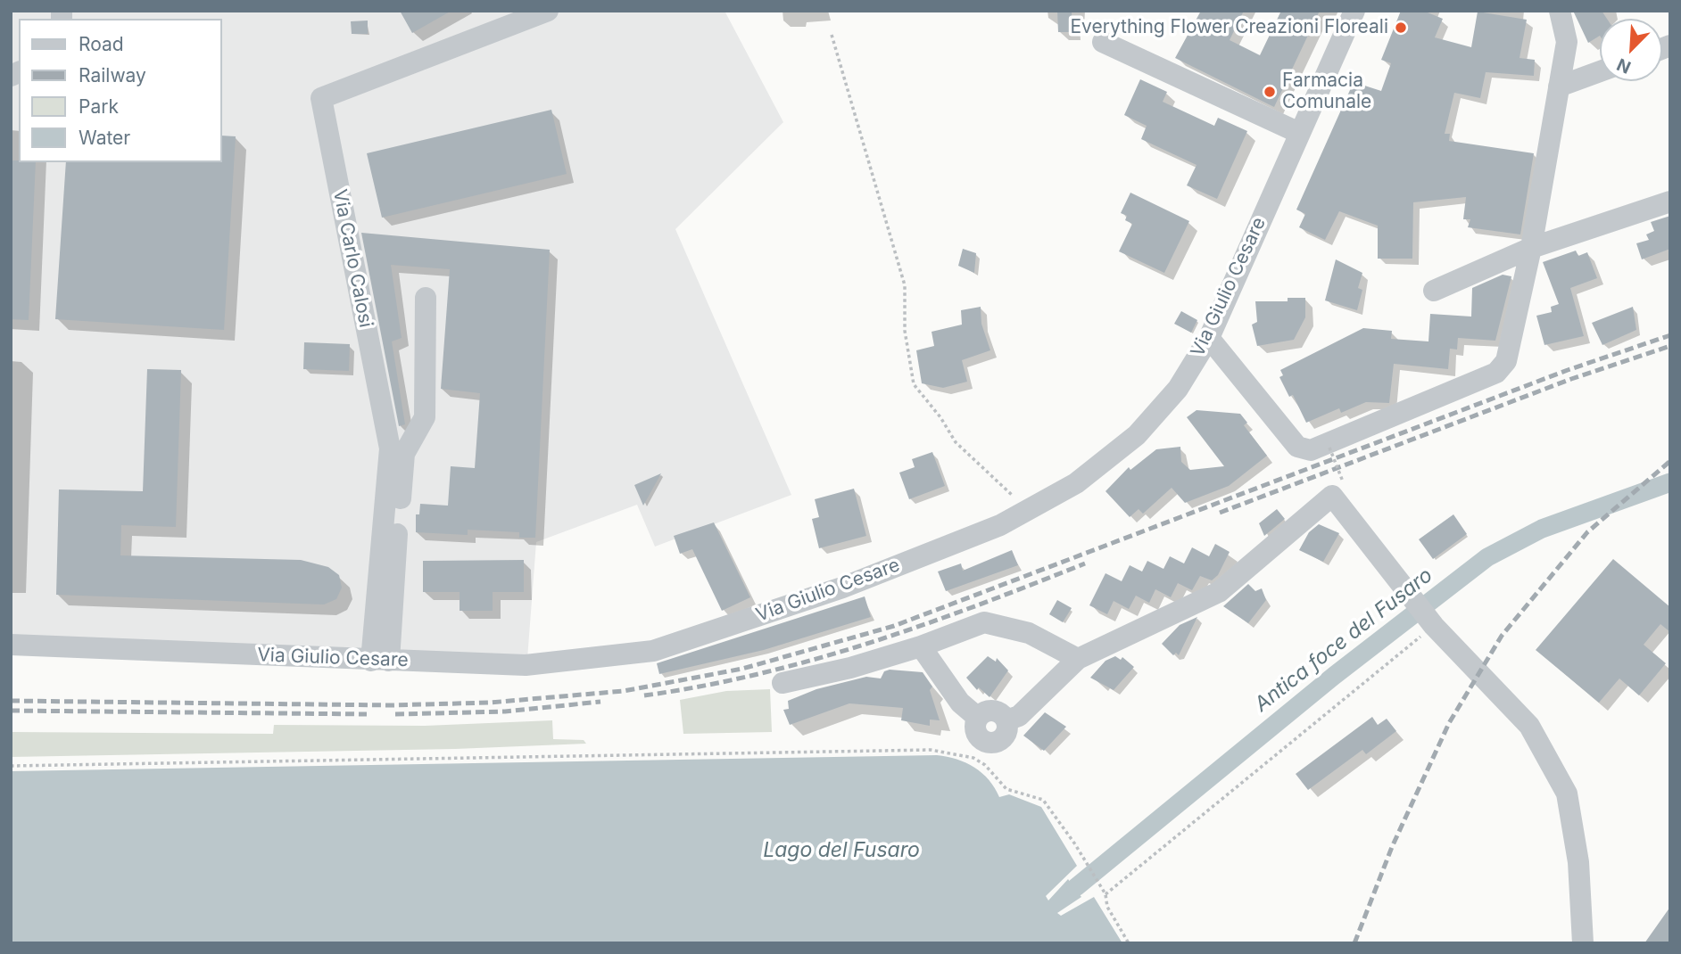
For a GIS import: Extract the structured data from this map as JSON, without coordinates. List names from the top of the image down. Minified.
{"streets":{"street":["Via Carlo Calosi","Via Giulio Cesare"]},"crossings":[["Via Carlo Calosi","Via Giulio Cesare"]],"water":["Antica foce del Fusaro","Lago del Fusaro"],"places":["Everything Flower Creazioni Floreali","Farmacia Comunale"],"legend":["Road","Railway","Park","Water"],"north":"bottom left"}
